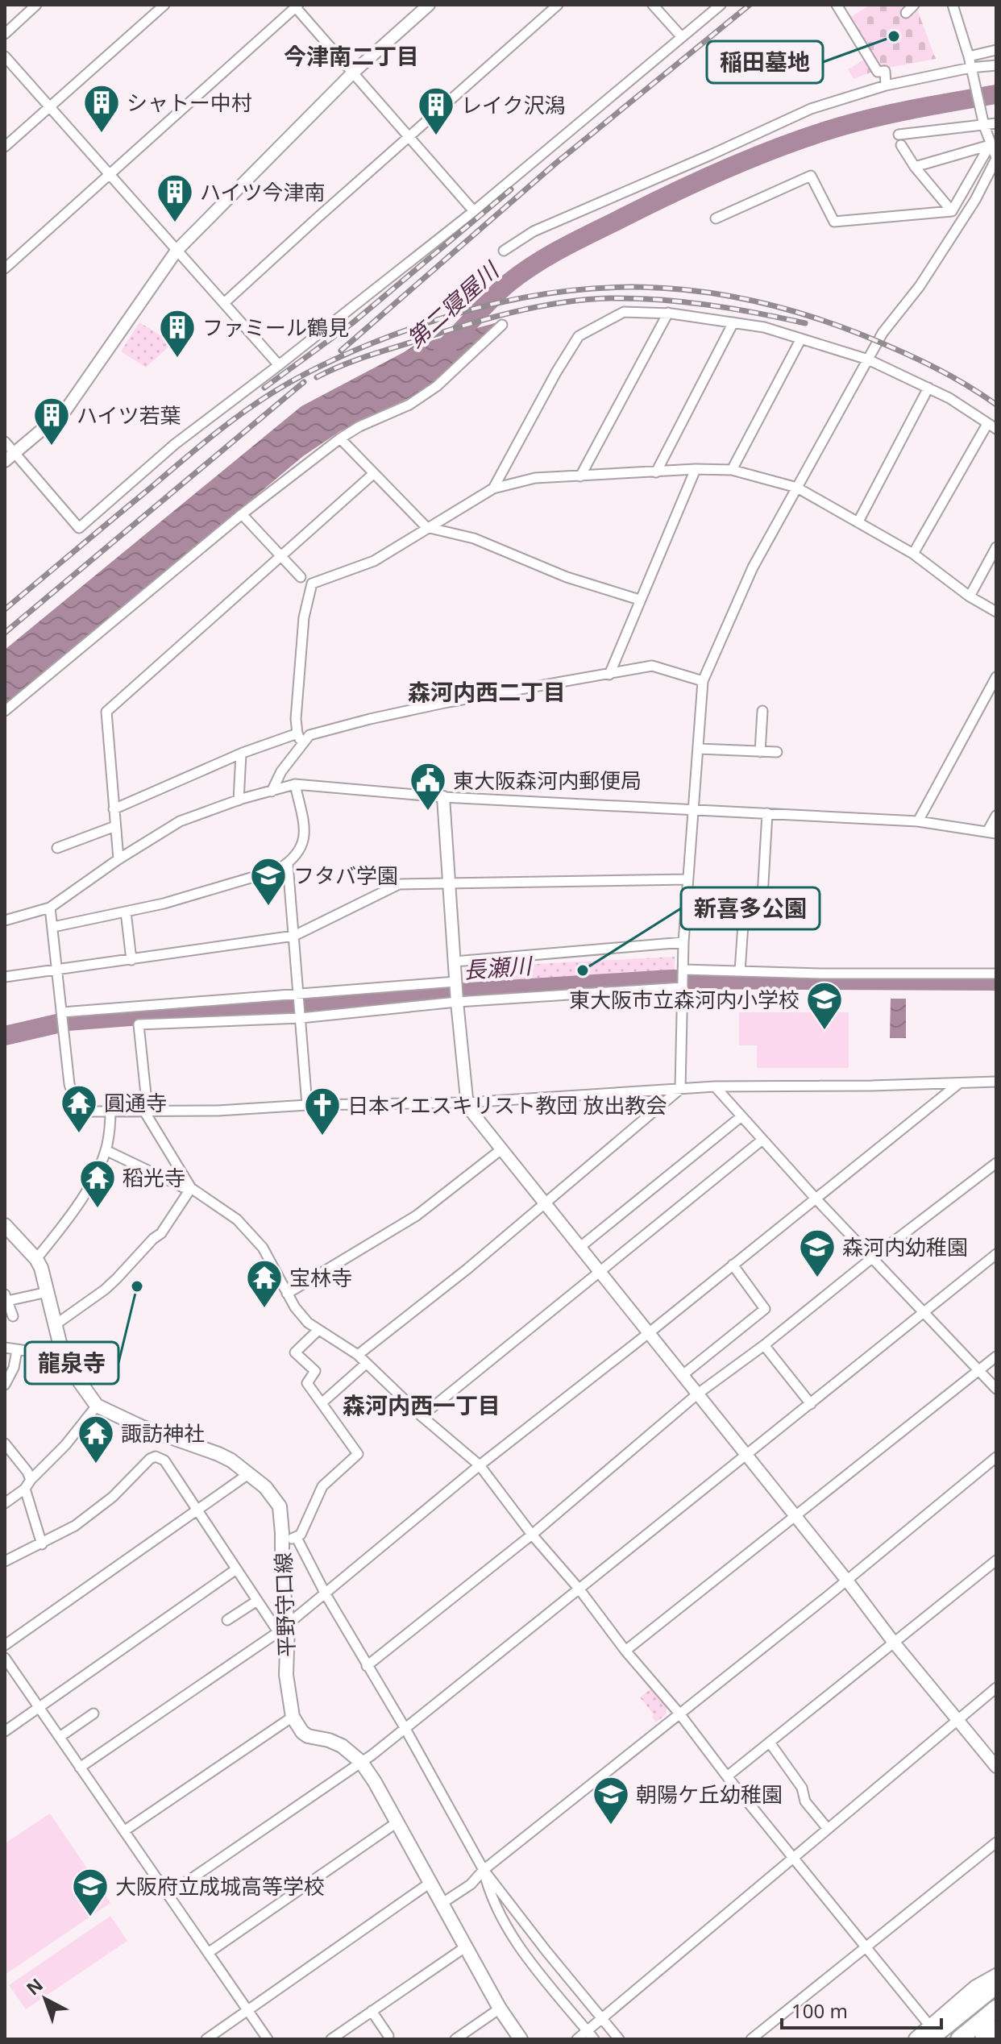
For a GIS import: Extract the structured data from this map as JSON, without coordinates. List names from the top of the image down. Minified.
{"streets":{"main road":["平野守口線"]},"districts":["今津南二丁目","森河内西二丁目","森河内西一丁目"],"water":["第二寝屋川","長瀬川"],"places":{"other":["稲田墓地","新喜多公園","龍泉寺"],"building":["シャトー中村","レイク沢潟","ハイツ今津南","ファミール鶴見","ハイツ若葉"],"public building":["東大阪森河内郵便局"],"school or university":["フタバ学園","東大阪市立森河内小学校","森河内幼稚園","朝陽ケ丘幼稚園","大阪府立成城高等学校"],"temple":["圓通寺","稻光寺","宝林寺","諏訪神社"],"church":["日本イエスキリスト教団 放出教会"]},"scale_bar":"100 m","north":"top left"}
